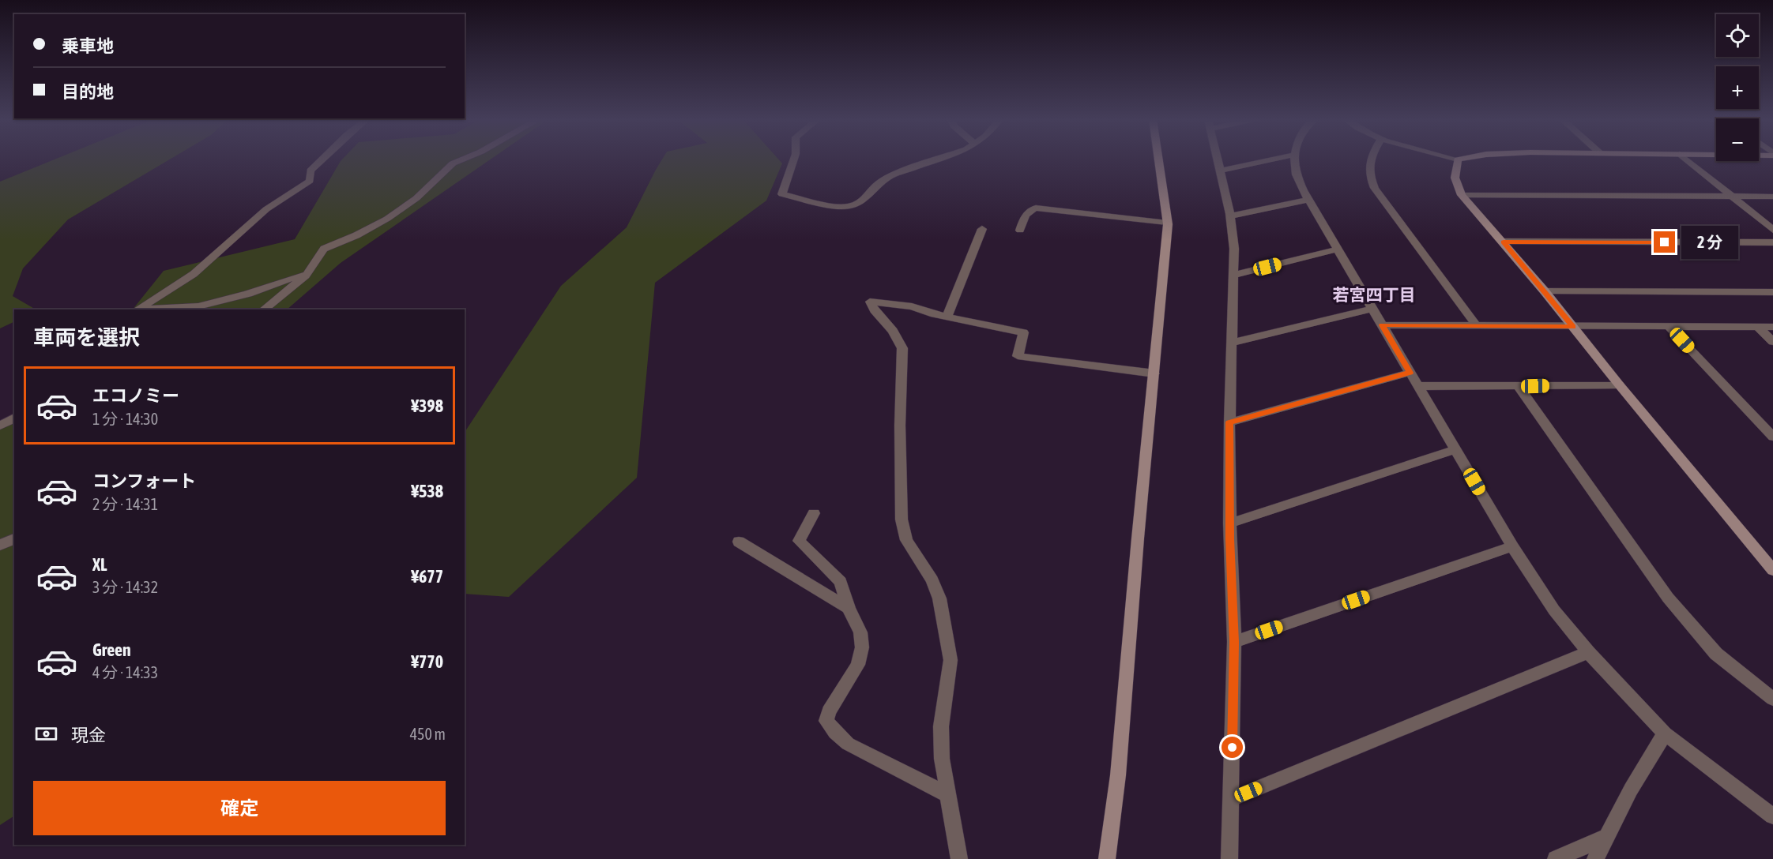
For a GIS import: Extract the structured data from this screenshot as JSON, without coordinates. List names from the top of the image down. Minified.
{"districts":["若宮四丁目"],"page":{"map_buttons":["+","−"],"banner":["乗車地","目的地"],"bubble":"2 分","heading":"車両を選択","list":[{"name":"エコノミー","note":"1 分 · 14:30","value":"¥398"},{"name":"コンフォート","note":"2 分 · 14:31","value":"¥538"},{"name":"XL","note":"3 分 · 14:32","value":"¥677"},{"name":"Green","note":"4 分 · 14:33","value":"¥770"}],"pay":["現金","450 m"],"buttons":"確定"}}
